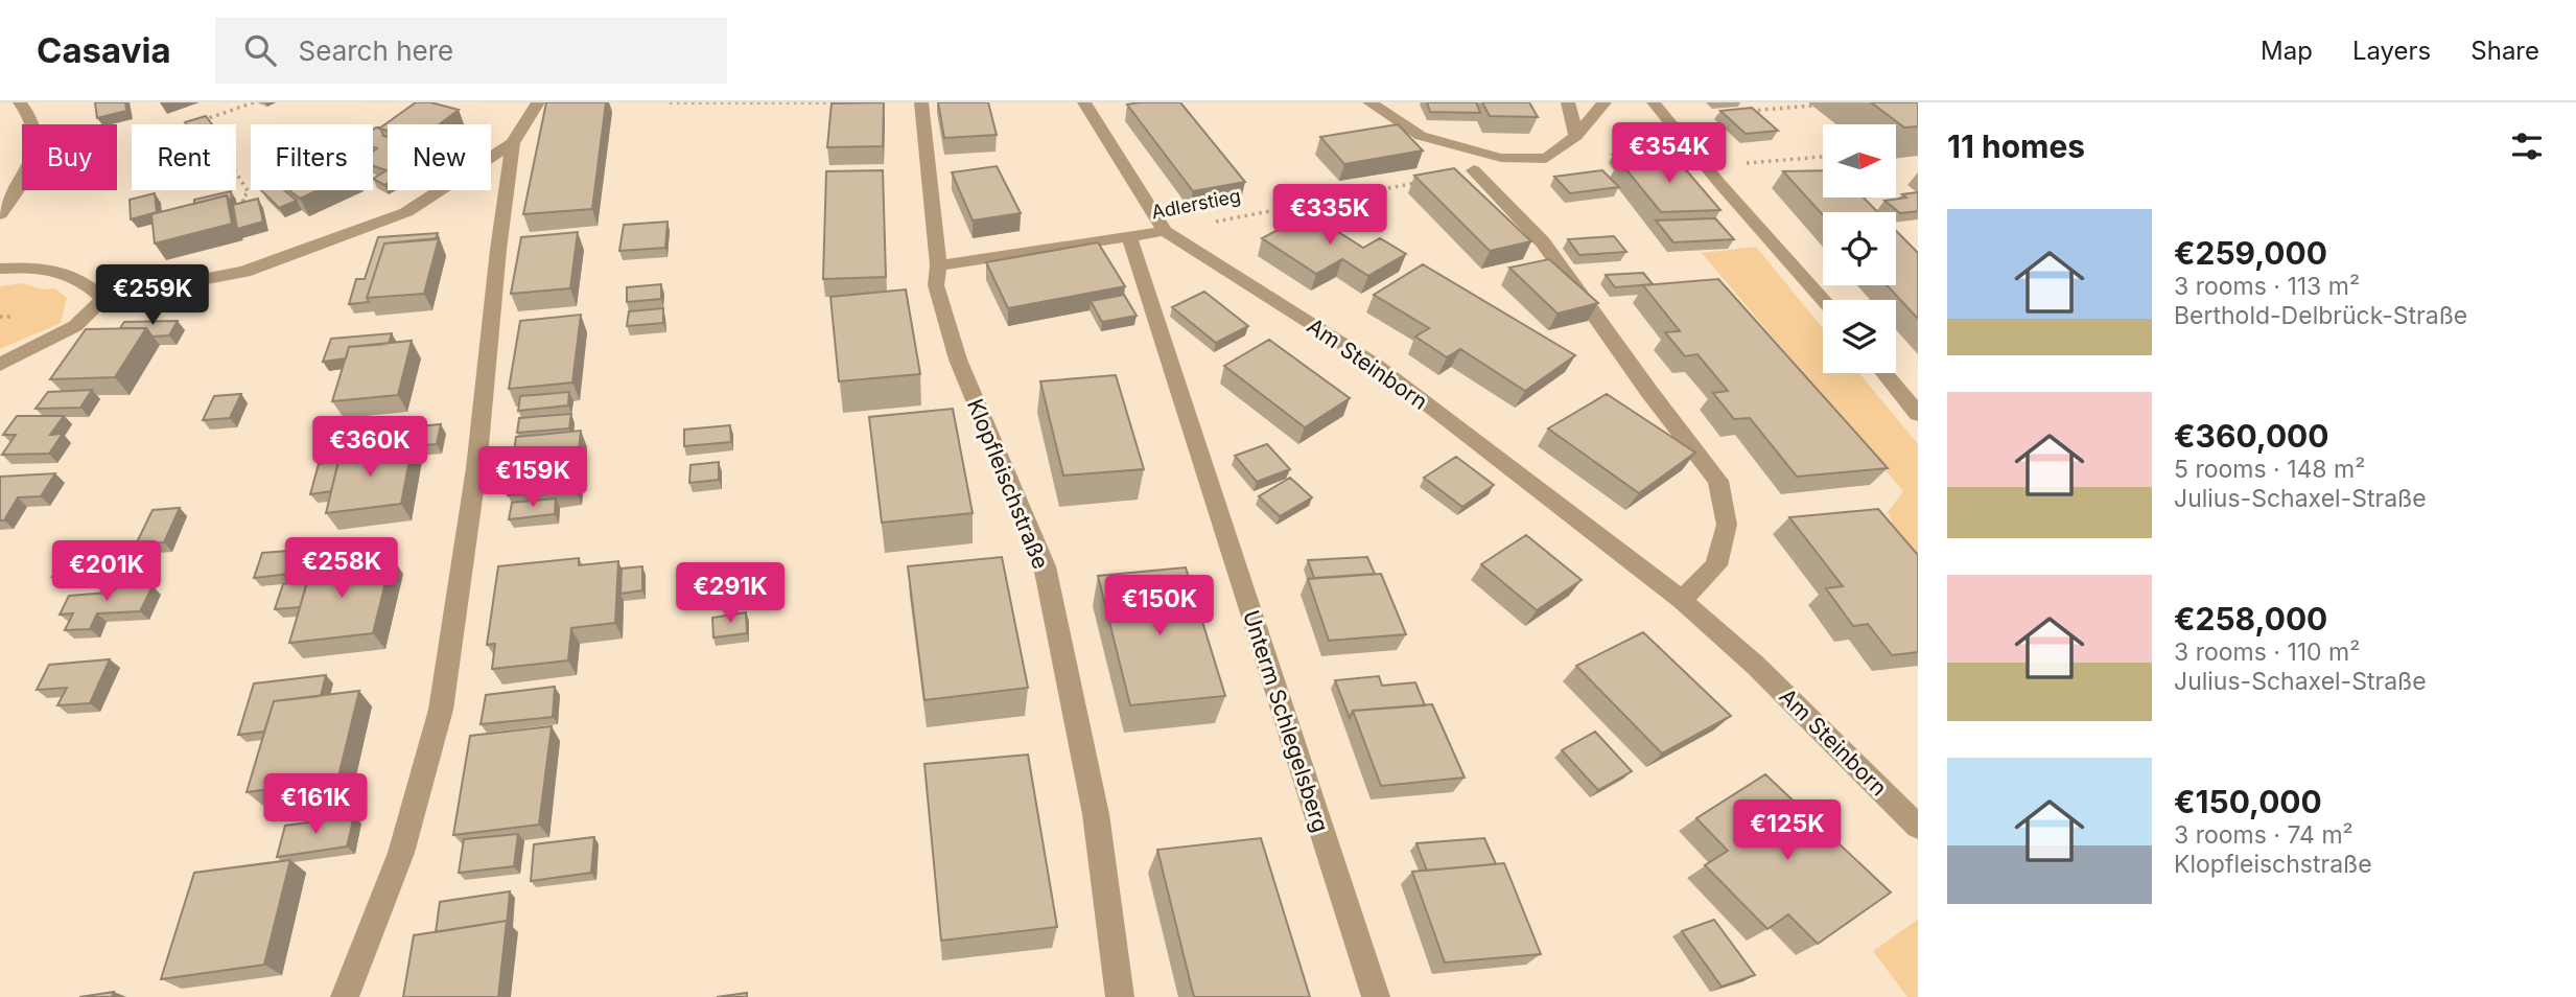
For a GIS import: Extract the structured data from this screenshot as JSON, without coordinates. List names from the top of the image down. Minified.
{"streets":{"street":["Adlerstieg","Am Steinborn","Klopfleischstraße","Unterm Schlegelsberg"]},"crossings":[["Adlerstieg","Am Steinborn"],["Adlerstieg","Klopfleischstraße"],["Adlerstieg","Unterm Schlegelsberg"]],"north":"right","page":{"header":"Casavia","search":"Search here","nav":["Map","Layers","Share"],"heading":"11 homes","price":["€354K","€335K","€259K","€360K","€159K","€258K","€201K","€291K","€150K","€161K","€125K"],"chip":["Buy","Rent","Filters","New"],"list":[{"name":"€259,000","note":"3 rooms · 113 m² · Berthold-Delbrück-Straße"},{"name":"€360,000","note":"5 rooms · 148 m² · Julius-Schaxel-Straße"},{"name":"€258,000","note":"3 rooms · 110 m² · Julius-Schaxel-Straße"},{"name":"€150,000","note":"3 rooms · 74 m² · Klopfleischstraße"}]}}
